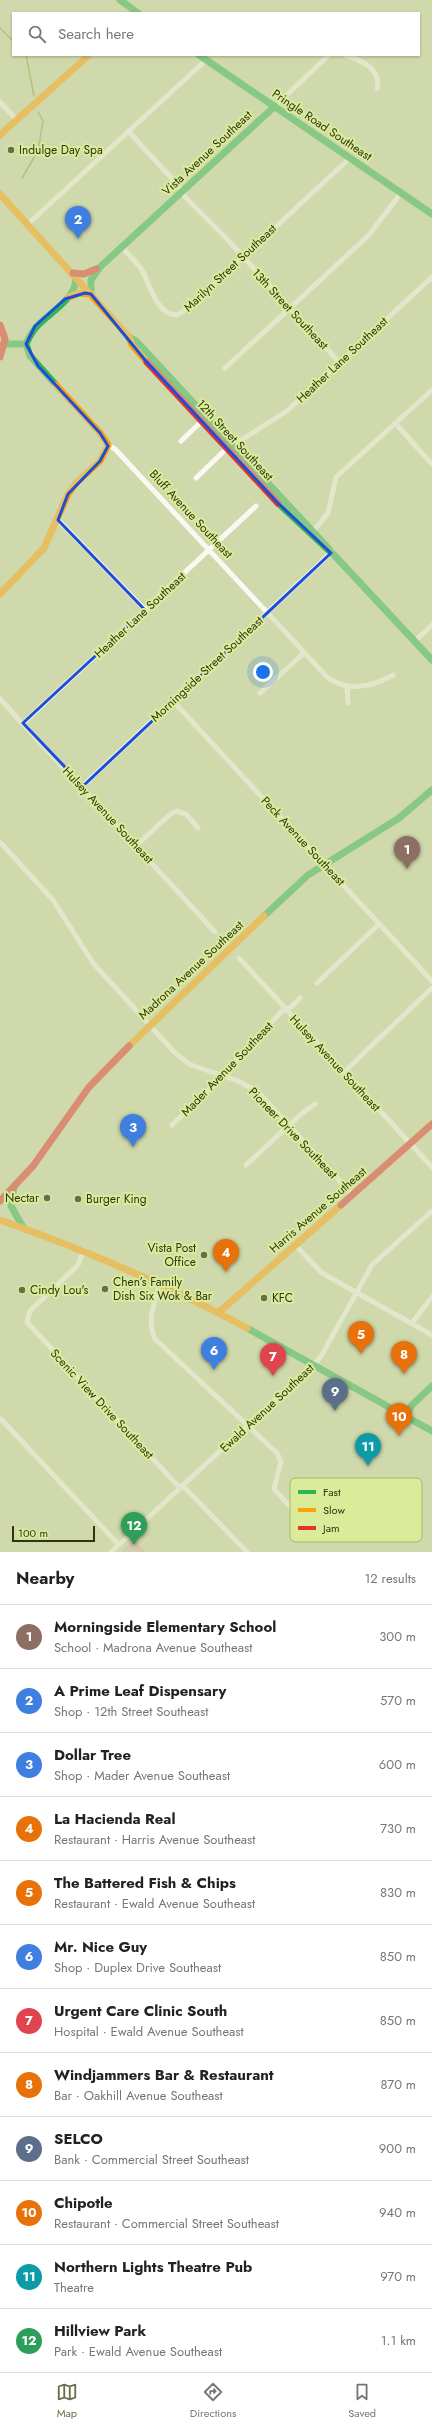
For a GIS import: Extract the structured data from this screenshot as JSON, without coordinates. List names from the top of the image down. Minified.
{"streets":{"main road":["Pringle Road Southeast","Vista Avenue Southeast","12th Street Southeast","Bluff Avenue Southeast","Madrona Avenue Southeast","Harris Avenue Southeast"],"street":["Marilyn Street Southeast","13th Street Southeast","Heather Lane Southeast","Morningside Street Southeast","Hulsey Avenue Southeast","Peck Avenue Southeast","Mader Avenue Southeast","Pioneer Drive Southeast","Scenic View Drive Southeast","Ewald Avenue Southeast"]},"crossings":[["Pringle Road Southeast","Vista Avenue Southeast"],["Pringle Road Southeast","Marilyn Street Southeast"],["Vista Avenue Southeast","Marilyn Street Southeast"],["Vista Avenue Southeast","13th Street Southeast"],["Marilyn Street Southeast","13th Street Southeast"],["13th Street Southeast","Heather Lane Southeast"],["Heather Lane Southeast","12th Street Southeast"],["Heather Lane Southeast","Bluff Avenue Southeast"],["Heather Lane Southeast","Hulsey Avenue Southeast"],["12th Street Southeast","Morningside Street Southeast"],["Bluff Avenue Southeast","Morningside Street Southeast"],["Morningside Street Southeast","Hulsey Avenue Southeast"],["Morningside Street Southeast","Peck Avenue Southeast"],["Hulsey Avenue Southeast","Mader Avenue Southeast"],["Hulsey Avenue Southeast","Harris Avenue Southeast"],["Peck Avenue Southeast","Madrona Avenue Southeast"],["Madrona Avenue Southeast","Pioneer Drive Southeast"],["Mader Avenue Southeast","Pioneer Drive Southeast"],["Pioneer Drive Southeast","Harris Avenue Southeast"],["Scenic View Drive Southeast","Ewald Avenue Southeast"]],"places":["Indulge Day Spa","Nectar","Burger King","Vista Post Office","Chen’s Family Dish Six Wok & Bar","Cindy Lou's","KFC"],"legend":["Fast","Slow","Jam"],"scale_bar":"100 m","page":{"search":"Search here","pins":["2","1","3","4","5","6","8","7","9","10","11","12"],"scale":"100 m","heading":["Nearby","12 results"],"list":[{"mark":"1","name":"Morningside Elementary School","note":"School · Madrona Avenue Southeast","value":"300 m"},{"mark":"2","name":"A Prime Leaf Dispensary","note":"Shop · 12th Street Southeast","value":"570 m"},{"mark":"3","name":"Dollar Tree","note":"Shop · Mader Avenue Southeast","value":"600 m"},{"mark":"4","name":"La Hacienda Real","note":"Restaurant · Harris Avenue Southeast","value":"730 m"},{"mark":"5","name":"The Battered Fish & Chips","note":"Restaurant · Ewald Avenue Southeast","value":"830 m"},{"mark":"6","name":"Mr. Nice Guy","note":"Shop · Duplex Drive Southeast","value":"850 m"},{"mark":"7","name":"Urgent Care Clinic South","note":"Hospital · Ewald Avenue Southeast","value":"850 m"},{"mark":"8","name":"Windjammers Bar & Restaurant","note":"Bar · Oakhill Avenue Southeast","value":"870 m"},{"mark":"9","name":"SELCO","note":"Bank · Commercial Street Southeast","value":"900 m"},{"mark":"10","name":"Chipotle","note":"Restaurant · Commercial Street Southeast","value":"940 m"},{"mark":"11","name":"Northern Lights Theatre Pub","note":"Theatre","value":"970 m"},{"mark":"12","name":"Hillview Park","note":"Park · Ewald Avenue Southeast","value":"1.1 km"}],"nav":["Map","Directions","Saved"]}}
